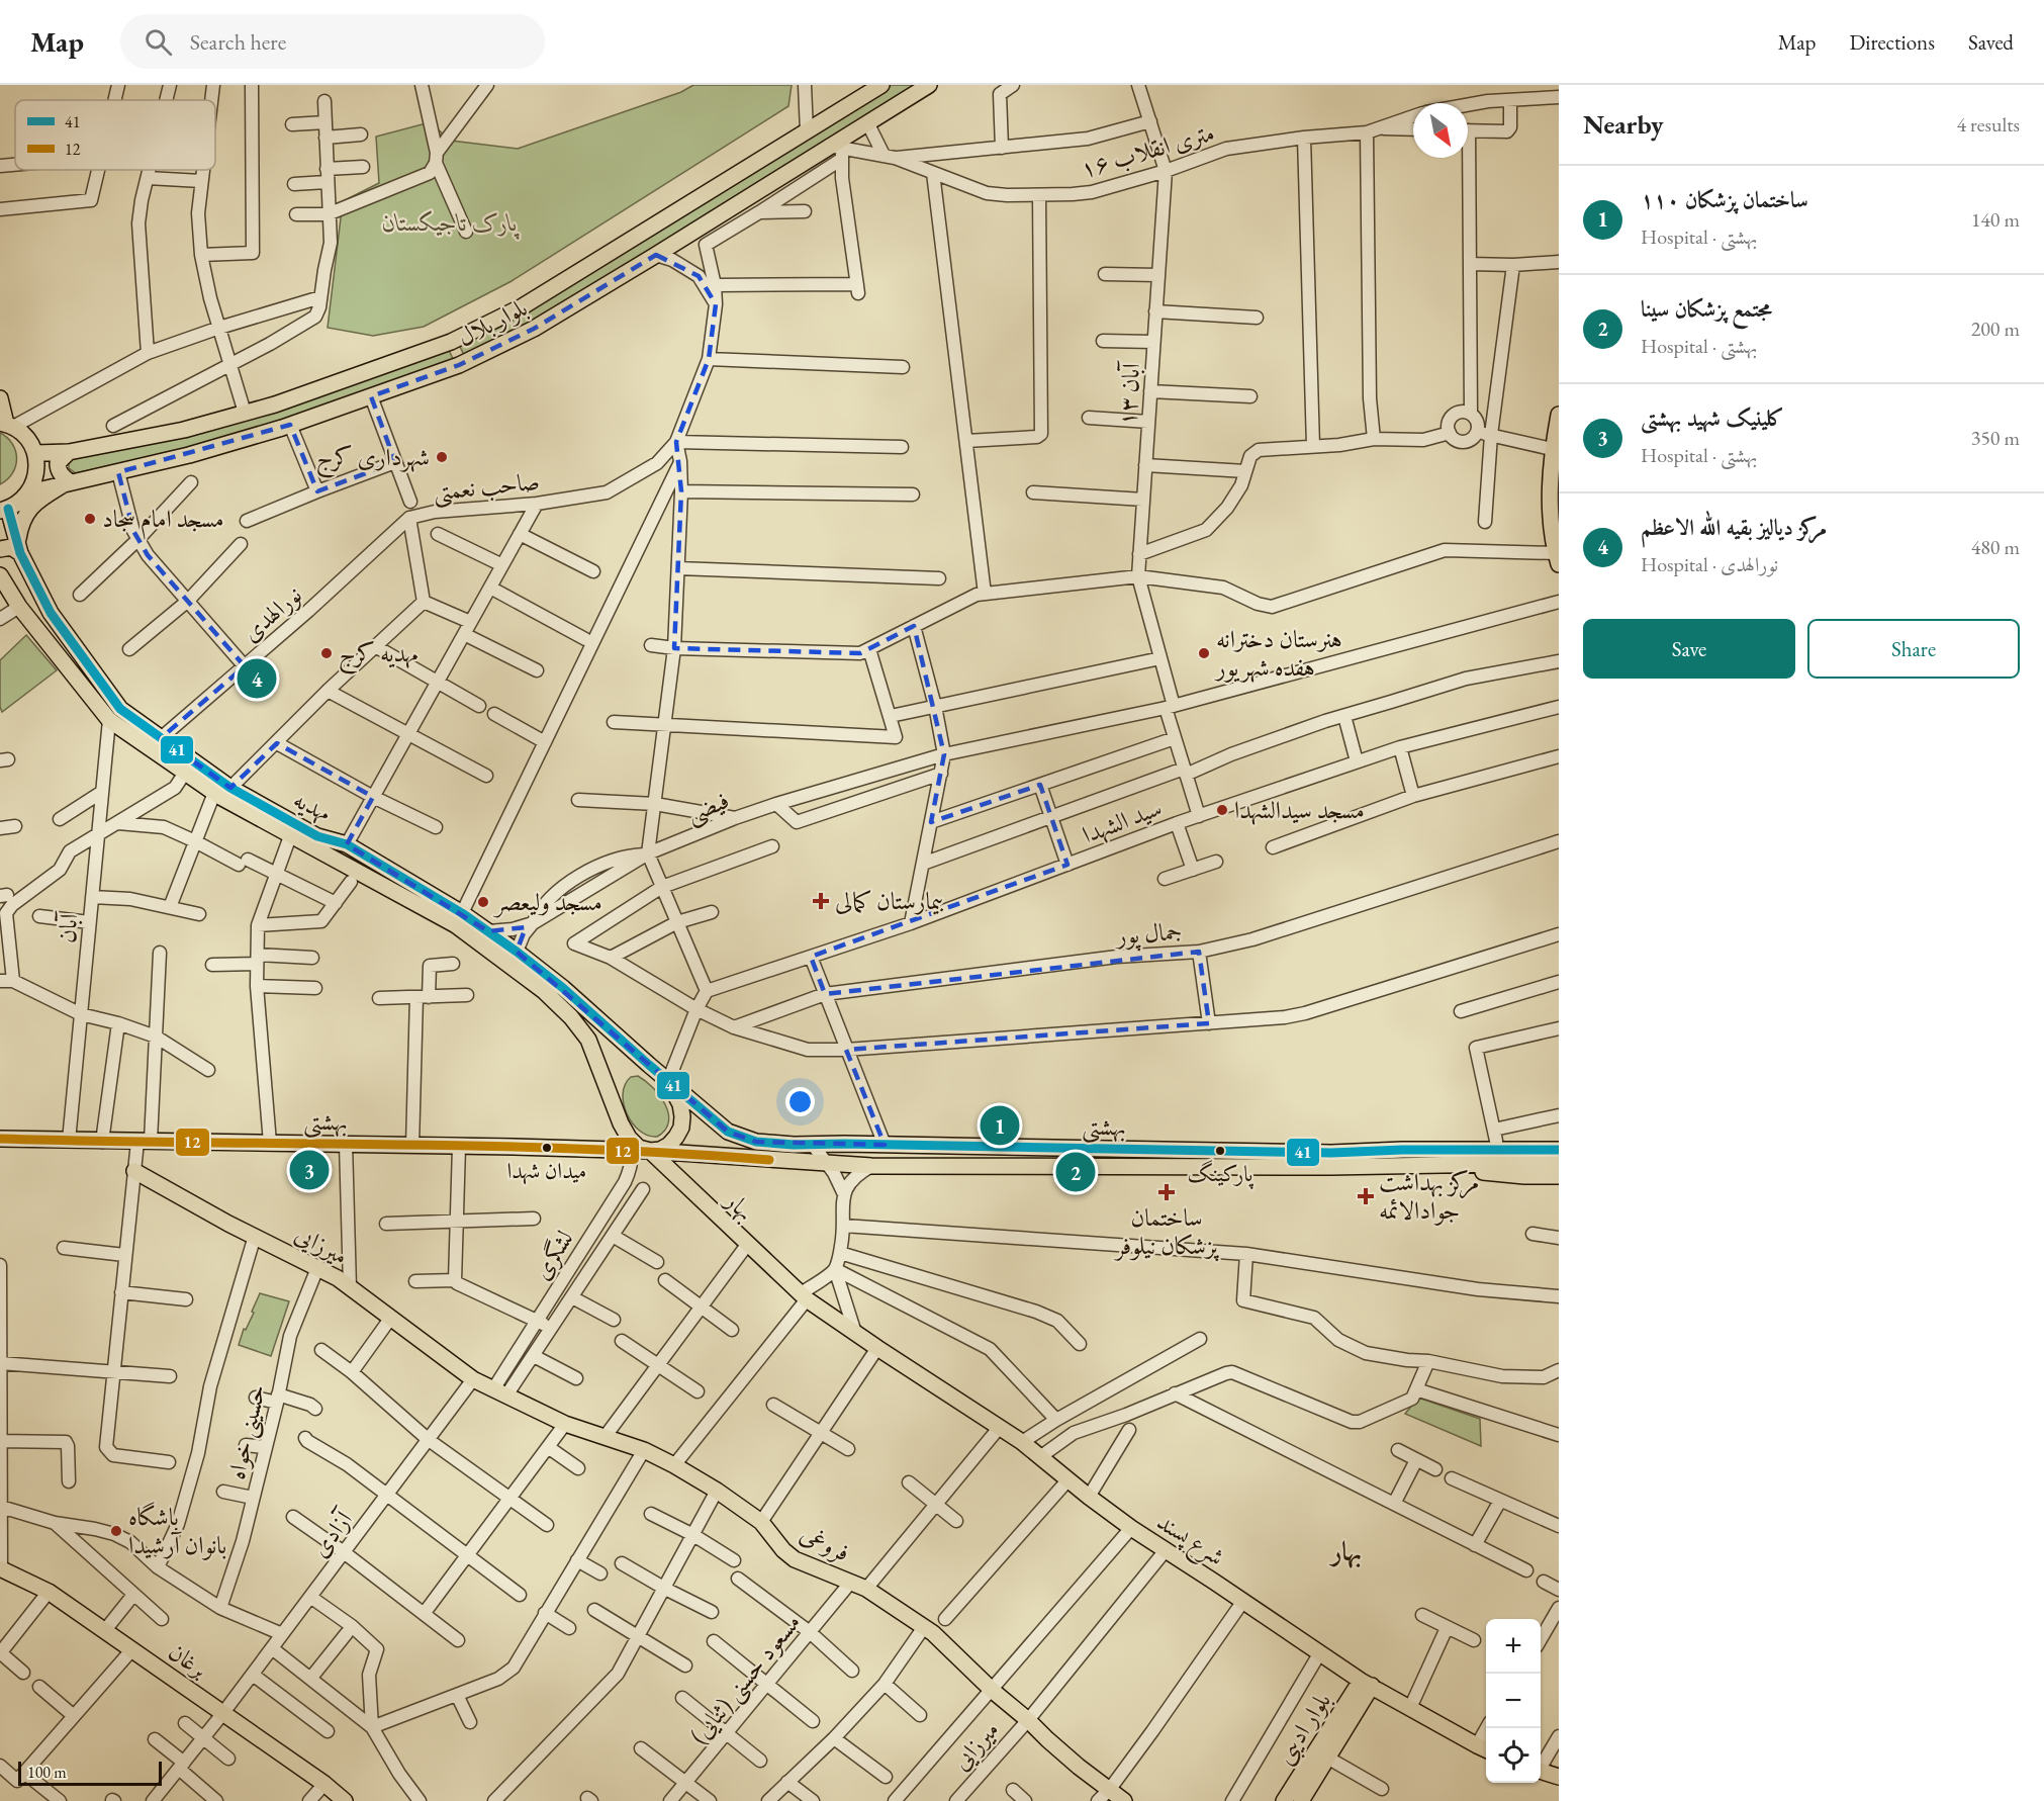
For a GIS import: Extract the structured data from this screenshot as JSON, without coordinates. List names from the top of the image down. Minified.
{"streets":{"main road":["بلوار بلال","مهدیه","بهشتی","بهشتى","بهار","میرزایی","شرع پسند","فروغی","برغان","بلوار ادیبی"],"street":["۱۶ متری انقلاب","۱۳ آبان","صاحب نعمتی","نورالهدی","فیضی","سید الشهدا","آبان","جمال پور","لشگری","حسینی خواه","آزادی","مسعود حسنی (ثنایی)"]},"crossings":[["۱۶ متری انقلاب","بلوار بلال"],["۱۶ متری انقلاب","۱۳ آبان"],["۱۳ آبان","فیضی"],["۱۳ آبان","سید الشهدا"],["صاحب نعمتی","نورالهدی"],["نورالهدی","مهدیه"],["مهدیه","آبان"],["مهدیه","بهشتی"],["مهدیه","بهشتى"],["مهدیه","لشگری"],["آبان","بهشتی"],["بهشتی","لشگری"],["بهشتى","بهار"],["بهار","شرع پسند"],["میرزایی","حسینی خواه"],["میرزایی","آزادی"],["میرزایی","شرع پسند"],["میرزایی","فروغی"],["لشگری","فروغی"],["آزادی","فروغی"],["آزادی","برغان"],["شرع پسند","بلوار ادیبی"],["فروغی","مسعود حسنی (ثنایی)"]],"districts":["بهار"],"parks":["پارک تاجیکستان"],"places":{"other":["شهرداری کرج","مسجد امام سجاد","مهدیه کرج","هنرستان دخترانه هفده شهریور","مسجد سیدالشهدا","مسجد ولیعصر","میدان شهدا","پارکینگ","باشگاه بانوان آرشیدا"],"health":["بیمارستان کمالی","ساختمان پزشکان نیلوفر","مرکز بهداشت جوادالائمه"]},"lines":["transit line 41","transit line 12"],"legend":["41","12"],"scale_bar":"100 m","north":"bottom right","page":{"header":"Map","search":"Search here","nav":["Map","Directions","Saved"],"heading":["Nearby","4 results"],"list":[{"mark":"1","name":"ساختمان پزشکان ۱۱۰","note":"Hospital · بهشتى","value":"140 m"},{"mark":"2","name":"مجتمع پزشکان سینا","note":"Hospital · بهشتى","value":"200 m"},{"mark":"3","name":"کلینیک شهید بهشتی","note":"Hospital · بهشتی","value":"350 m"},{"mark":"4","name":"مرکز دیالیز بقیه الله الاعظم","note":"Hospital · نورالهدی","value":"480 m"}],"buttons":["Save","Share"],"pins":["4","1","3","2"],"map_buttons":["+","−"],"scale":"100 m"}}
